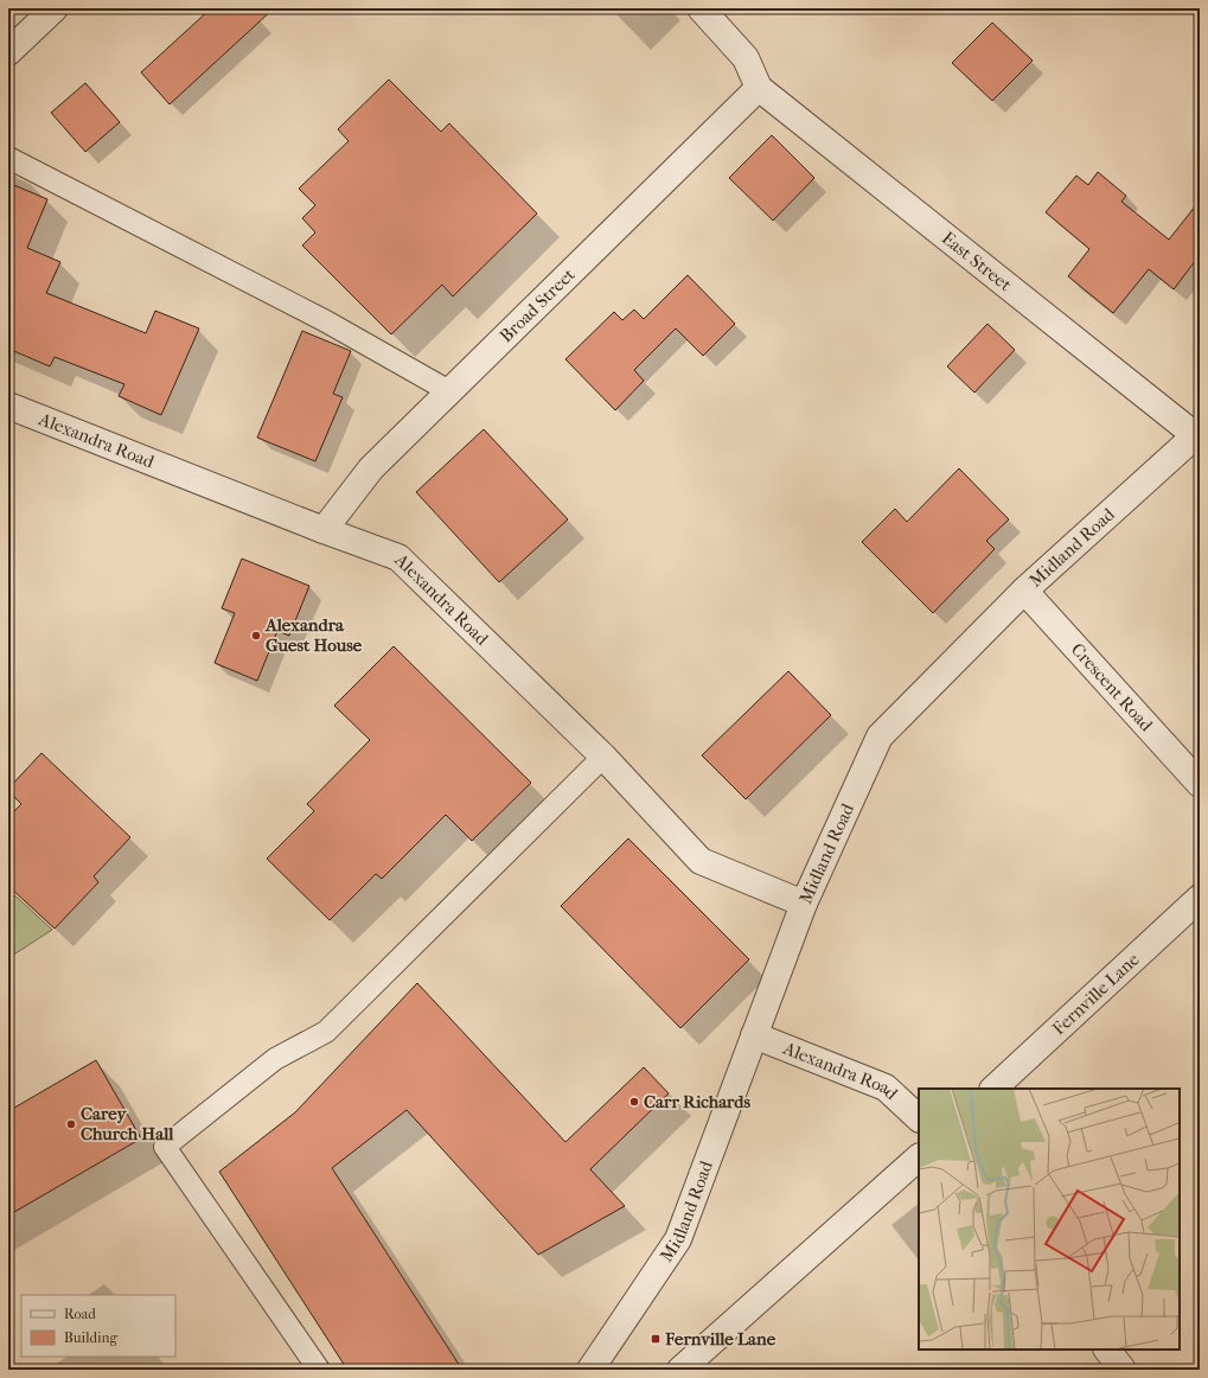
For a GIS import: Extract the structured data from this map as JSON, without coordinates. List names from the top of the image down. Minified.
{"streets":{"street":["East Street","Broad Street","Alexandra Road","Midland Road","Crescent Road","Fernville Lane"]},"crossings":[["East Street","Broad Street"],["East Street","Midland Road"],["Broad Street","Alexandra Road"],["Alexandra Road","Midland Road"],["Midland Road","Crescent Road"]],"places":{"other":["Alexandra Guest House","Carr Richards","Carey Church Hall"],"transit":["Fernville Lane"]},"legend":["Road","Building"]}
